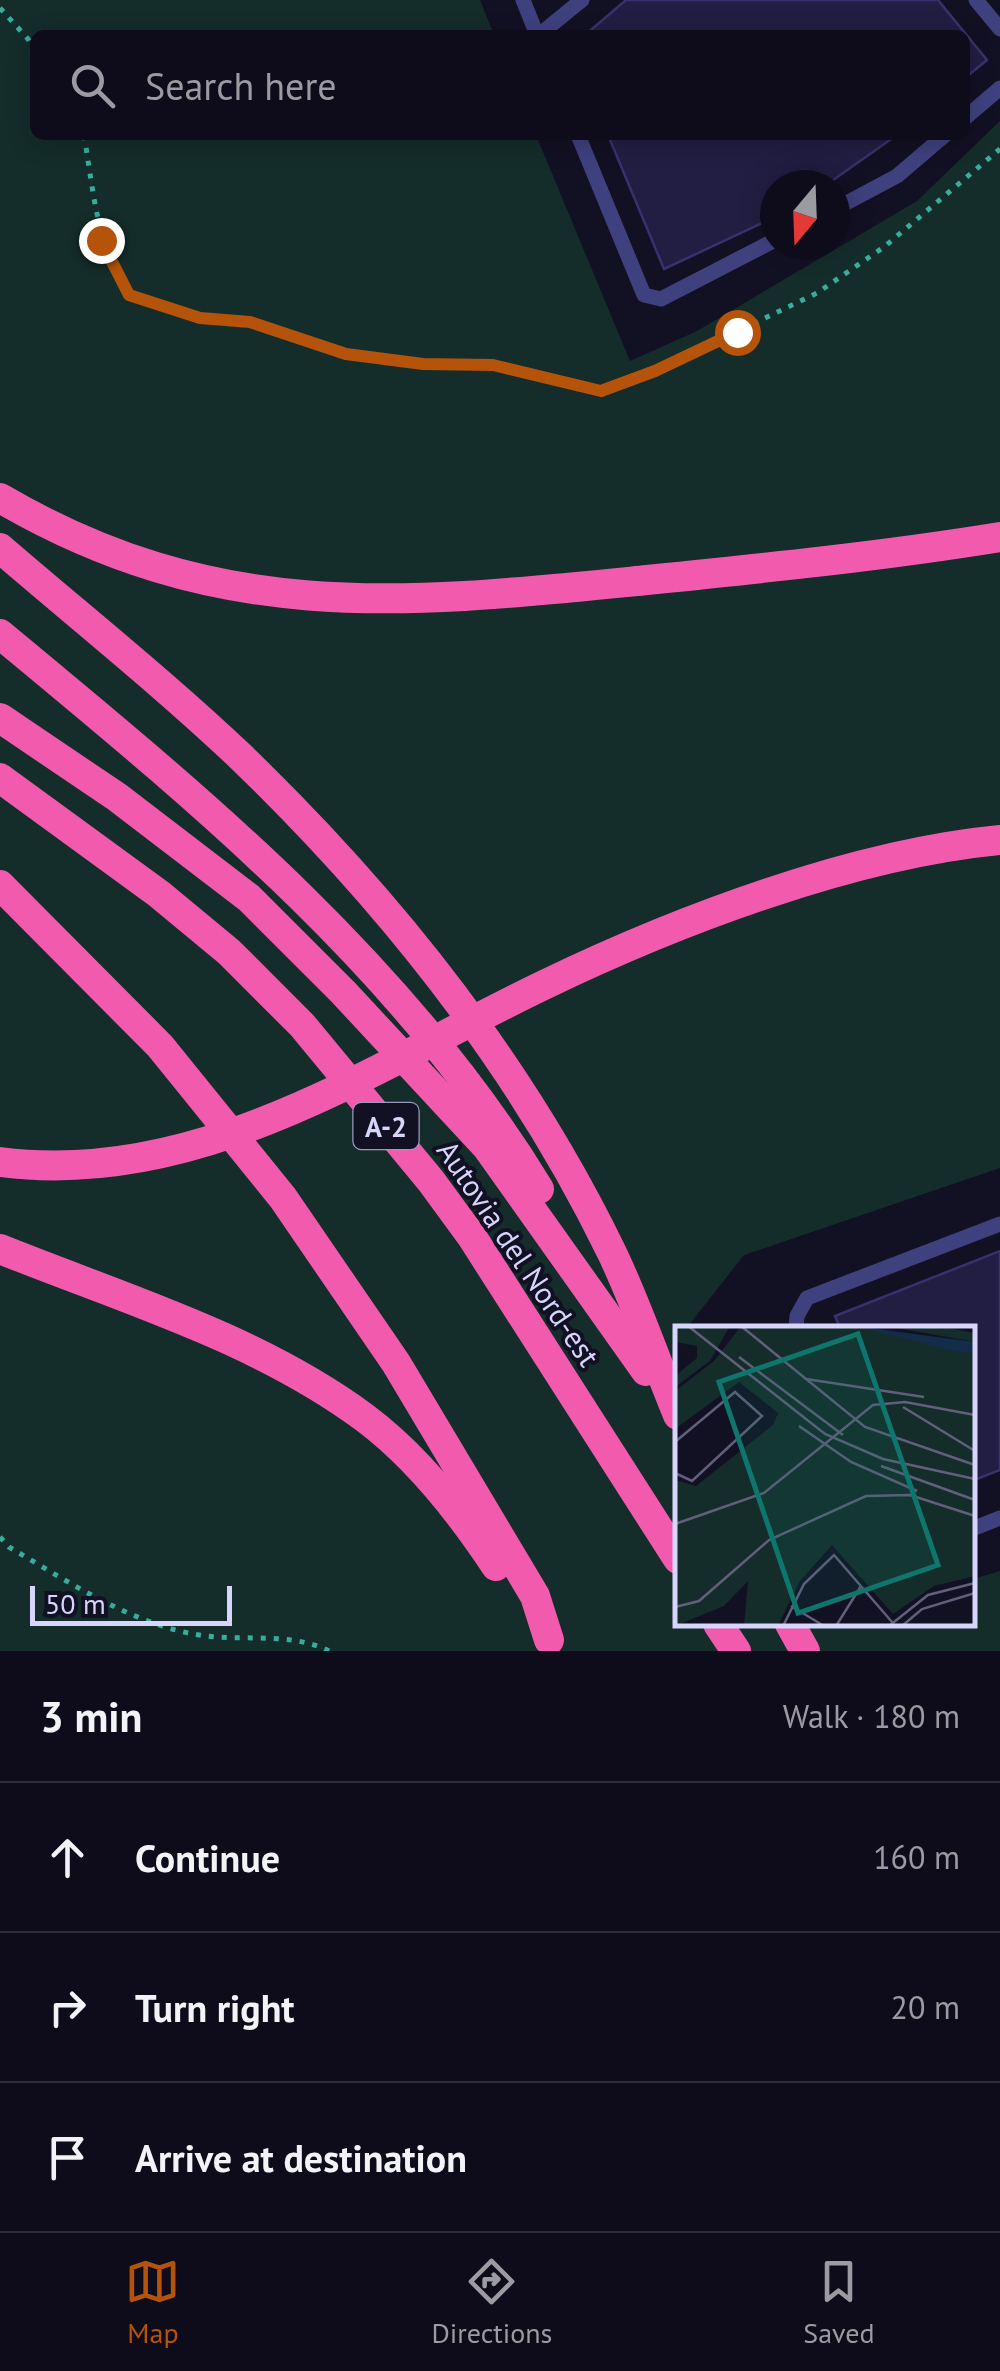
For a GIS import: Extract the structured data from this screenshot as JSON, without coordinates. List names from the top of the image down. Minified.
{"streets":{"highway":["A-2","Autovia del Nord-est"]},"scale_bar":"50 m","north":"bottom","page":{"search":"Search here","scale":"50 m","heading":["3 min","Walk · 180 m"],"list":[["Continue","160 m"],["Turn right","20 m"],"Arrive at destination"],"nav":["Map","Directions","Saved"]}}
